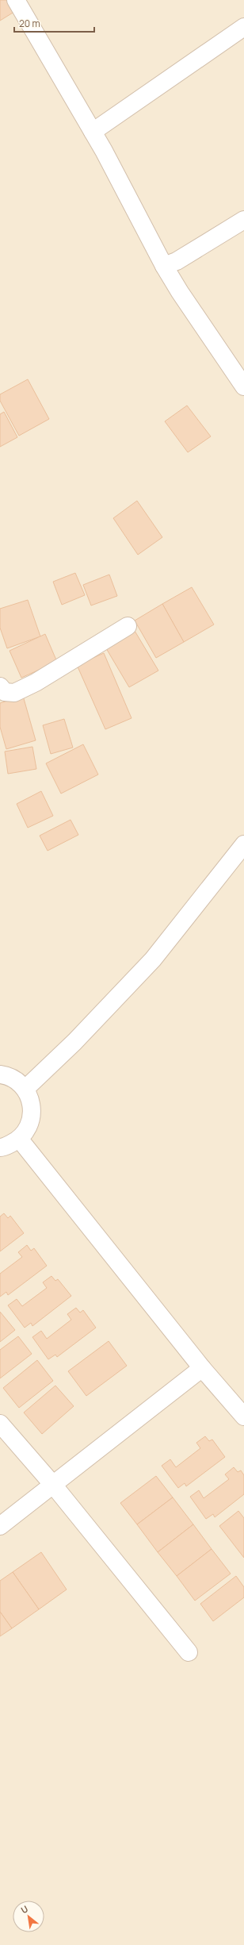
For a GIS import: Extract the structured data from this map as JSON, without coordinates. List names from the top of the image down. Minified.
{"scale_bar":"20 m","north":"top left"}
